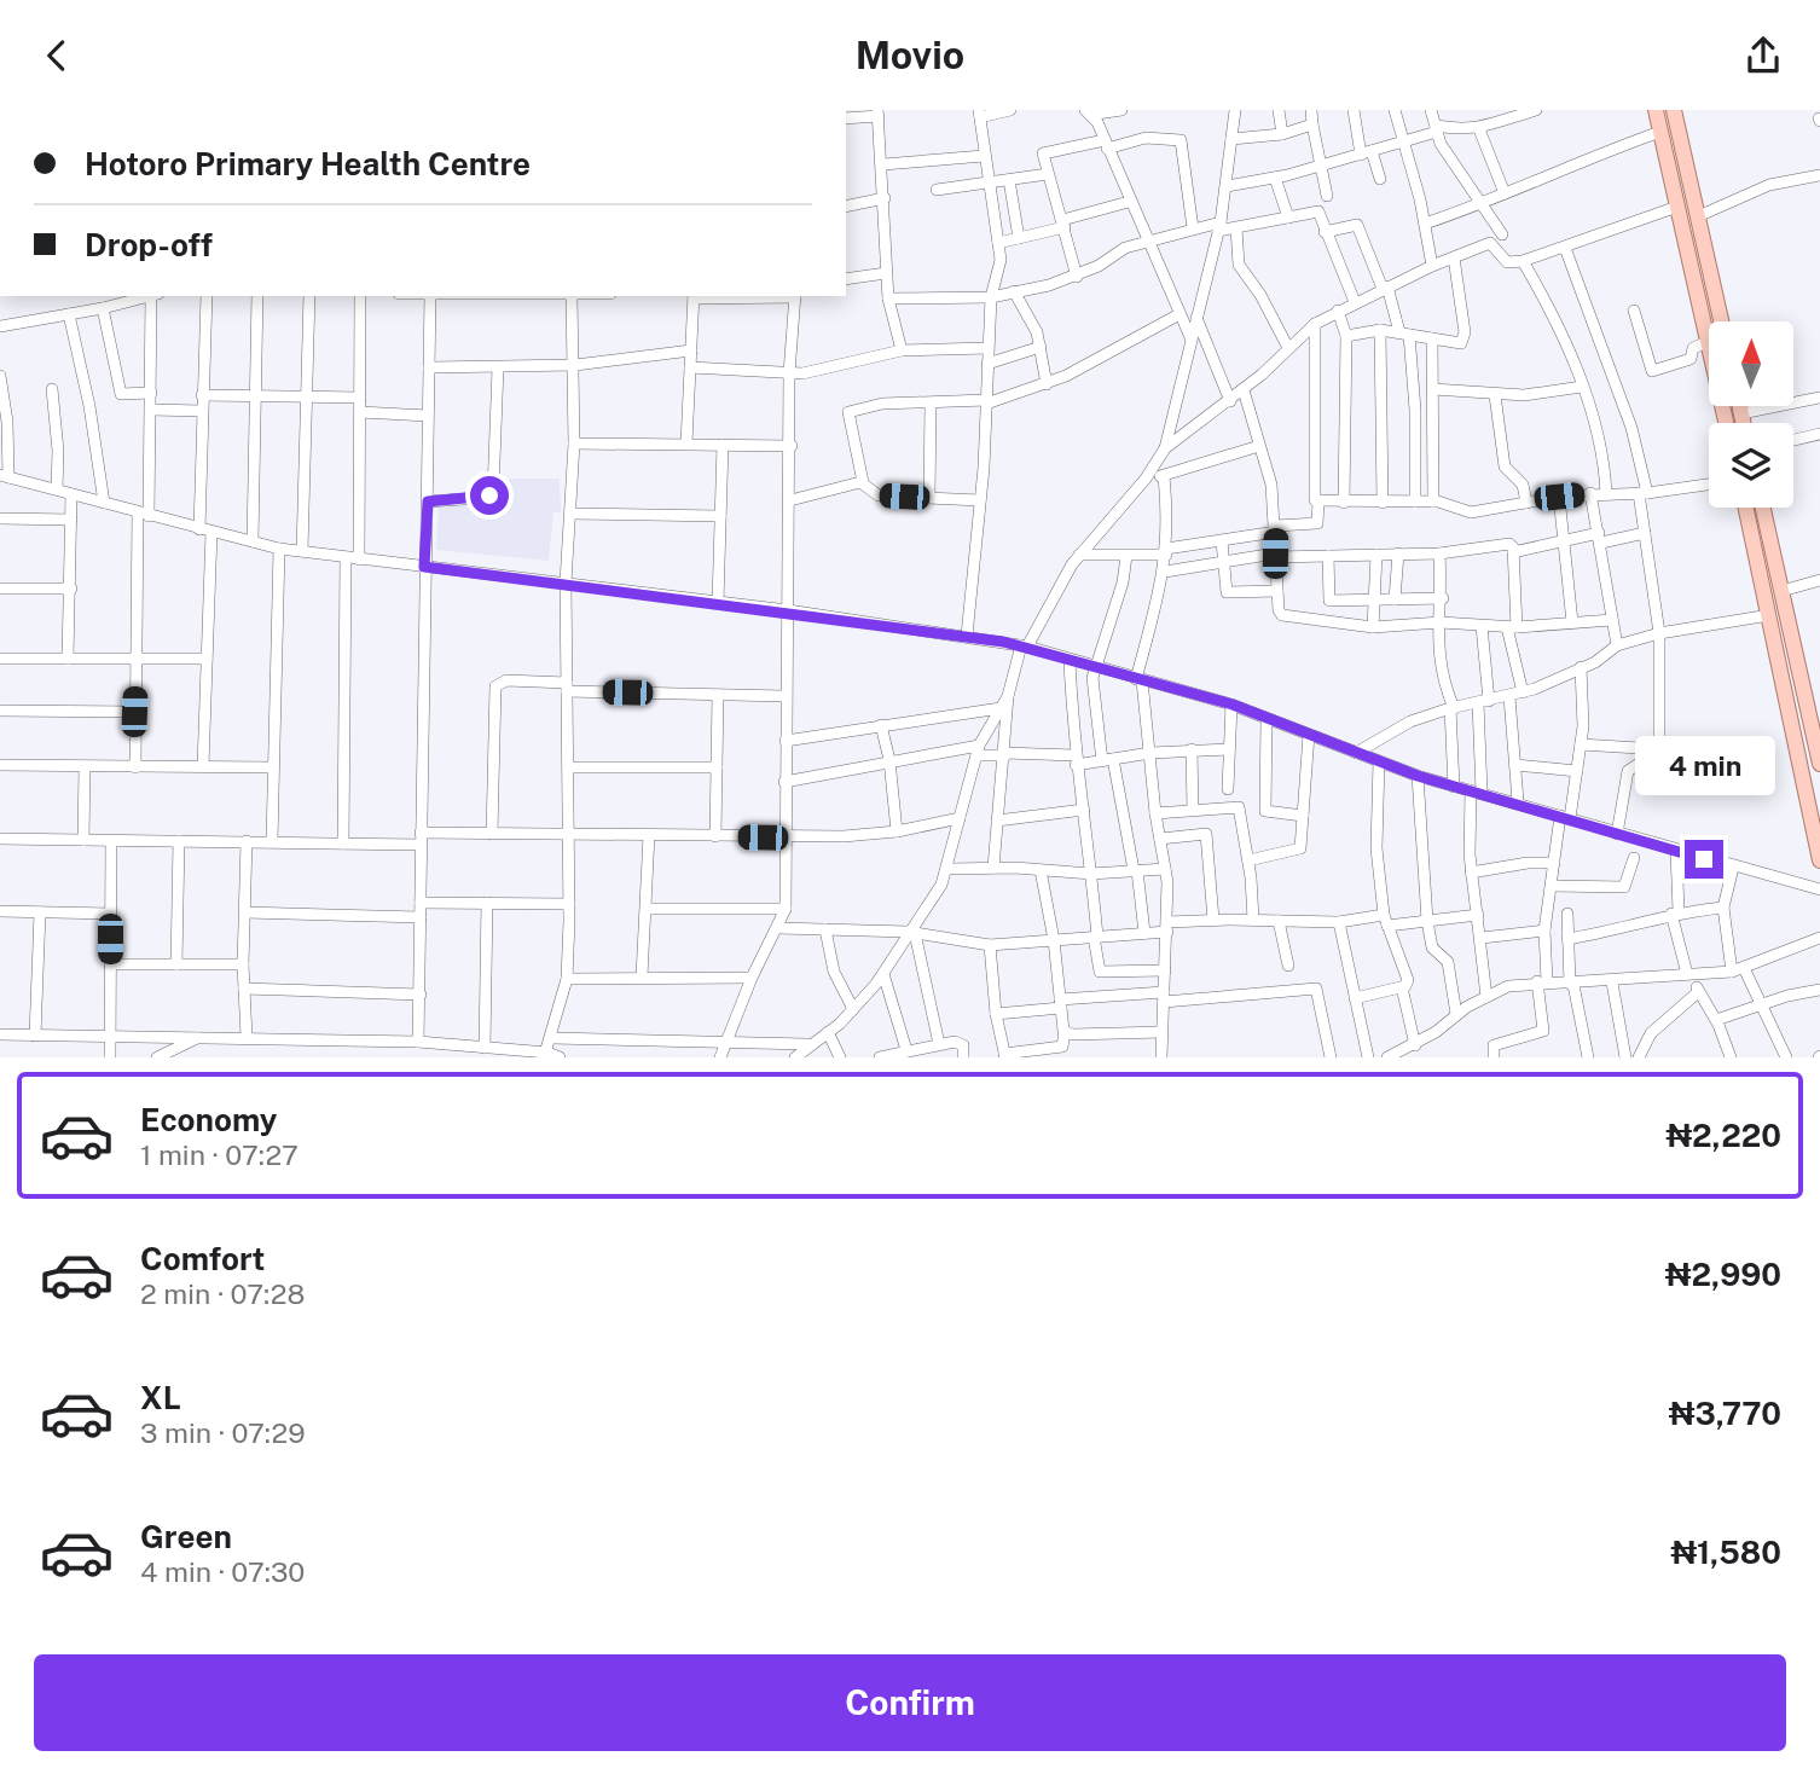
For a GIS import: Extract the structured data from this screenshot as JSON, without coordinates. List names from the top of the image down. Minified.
{"north":"top","page":{"header":"Movio","banner":["Hotoro Primary Health Centre","Drop-off"],"bubble":"4 min","list":[{"name":"Economy","note":"1 min · 07:27","value":"₦2,220"},{"name":"Comfort","note":"2 min · 07:28","value":"₦2,990"},{"name":"XL","note":"3 min · 07:29","value":"₦3,770"},{"name":"Green","note":"4 min · 07:30","value":"₦1,580"}],"buttons":"Confirm"}}
